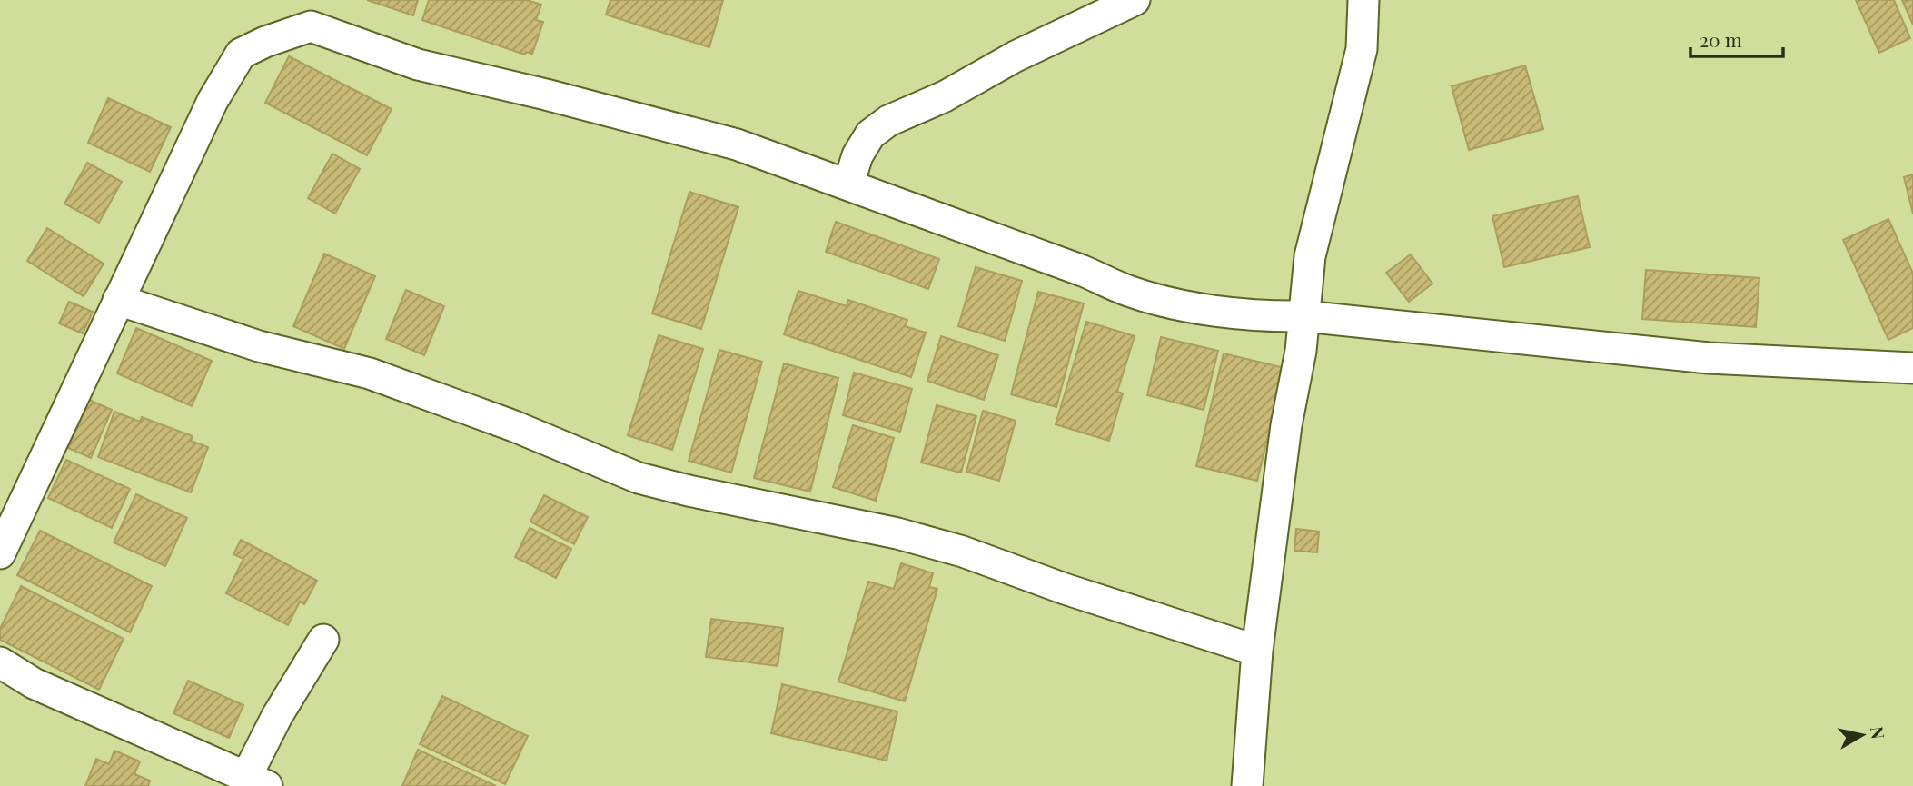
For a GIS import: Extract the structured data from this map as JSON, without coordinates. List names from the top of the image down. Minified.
{"scale_bar":"20 m","north":"right"}
